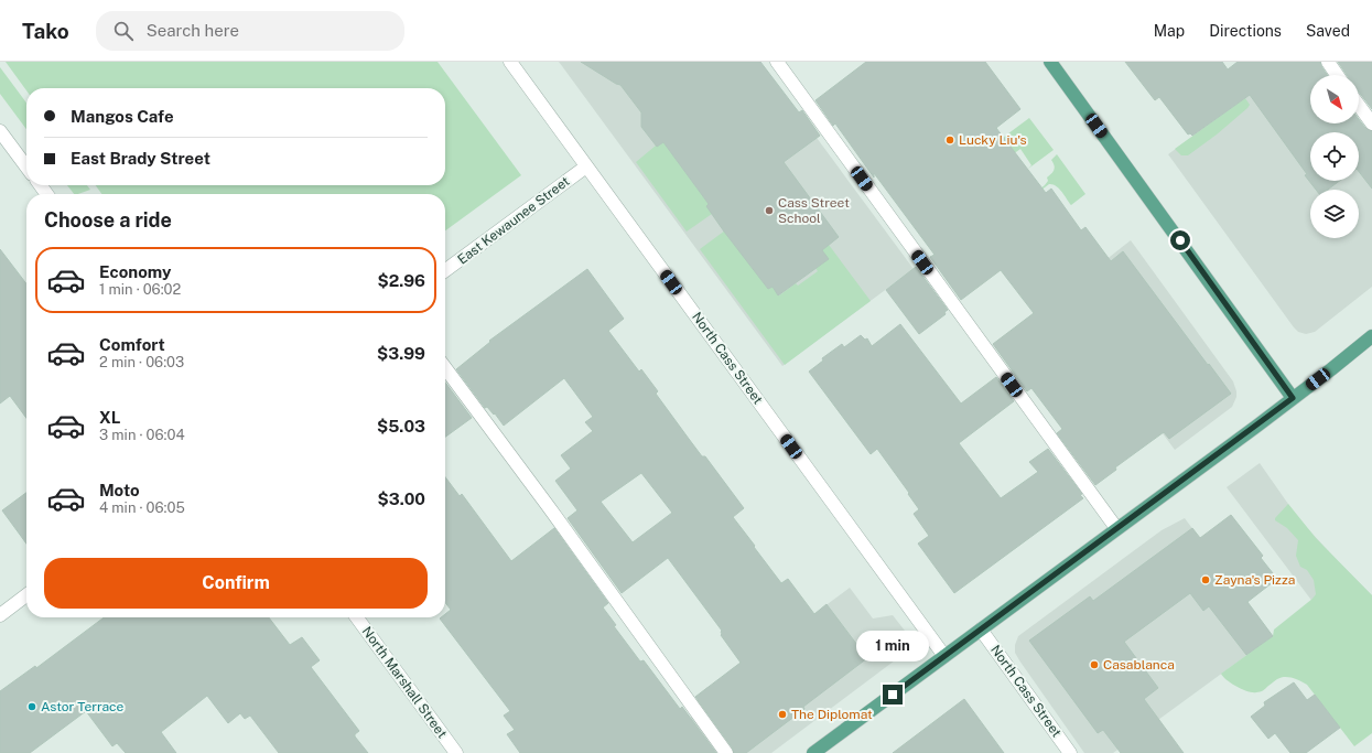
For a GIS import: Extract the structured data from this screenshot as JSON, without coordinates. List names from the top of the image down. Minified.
{"streets":{"street":["East Kewaunee Street","North Cass Street","North Marshall Street"]},"crossings":[["East Kewaunee Street","North Cass Street"]],"places":["Lucky Liu's","Cass Street School","Zayna's Pizza","Casablanca","Astor Terrace","The Diplomat"],"north":"bottom right","page":{"header":"Tako","search":"Search here","nav":["Map","Directions","Saved"],"banner":["Mangos Cafe","East Brady Street"],"heading":"Choose a ride","list":[{"name":"Economy","note":"1 min · 06:02","value":"$2.96"},{"name":"Comfort","note":"2 min · 06:03","value":"$3.99"},{"name":"XL","note":"3 min · 06:04","value":"$5.03"},{"name":"Moto","note":"4 min · 06:05","value":"$3.00"}],"buttons":"Confirm","bubble":"1 min"}}
